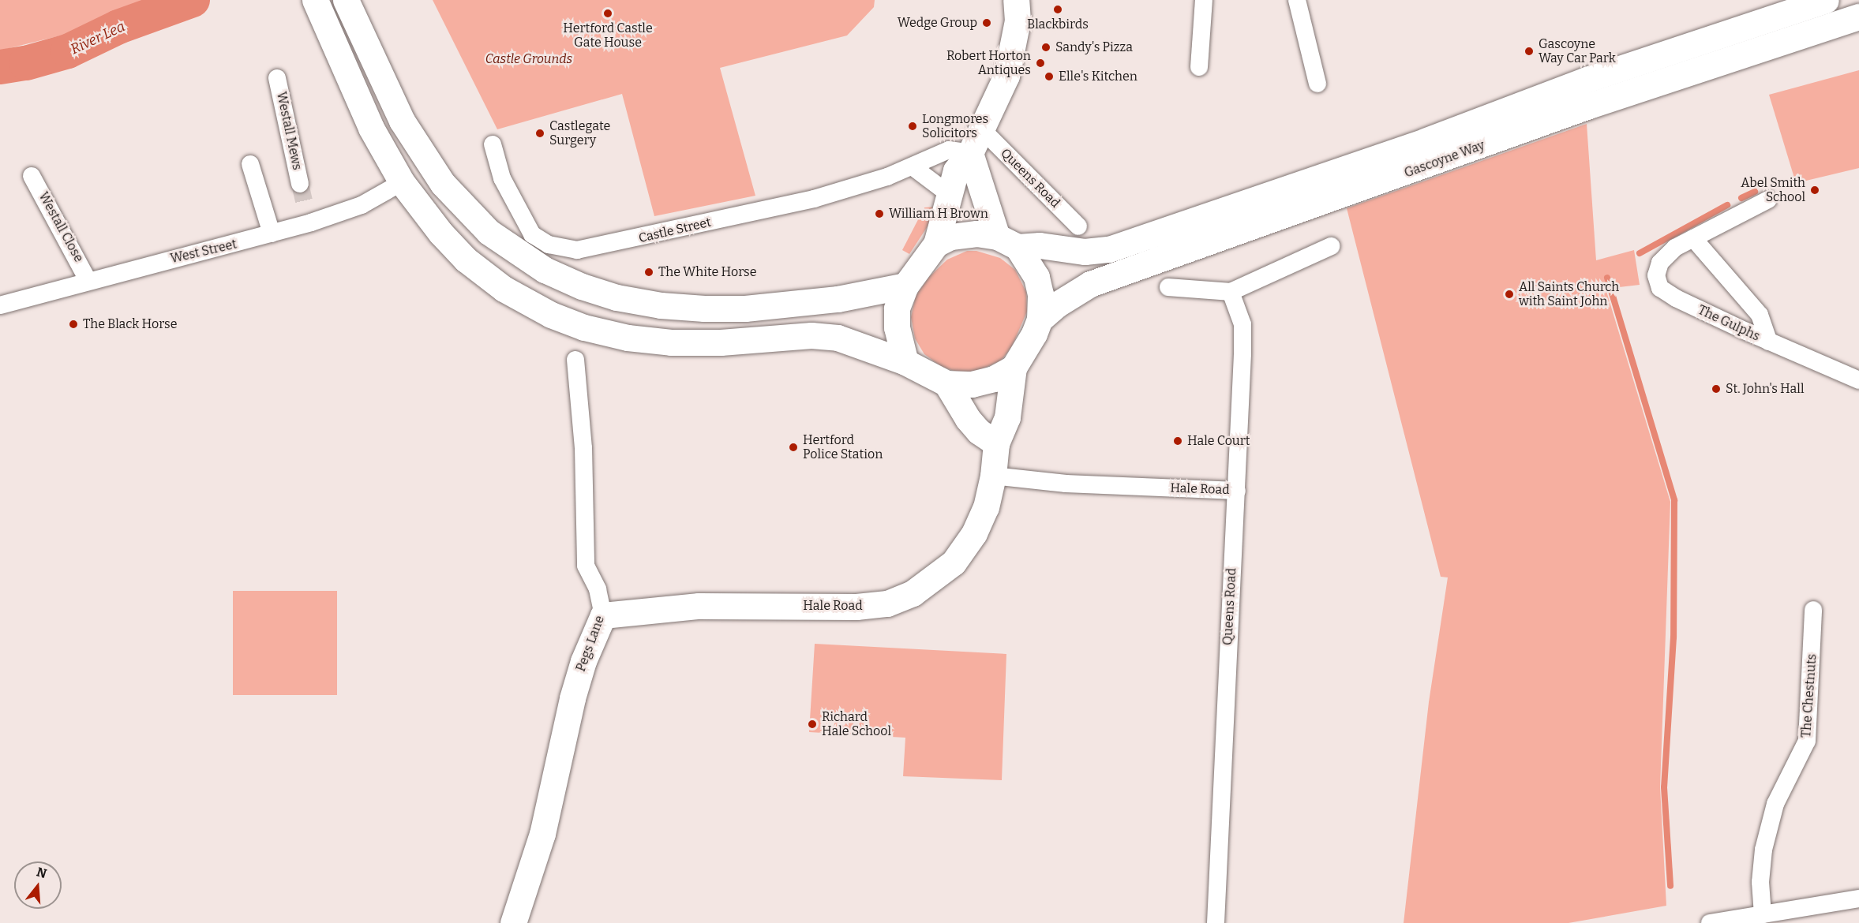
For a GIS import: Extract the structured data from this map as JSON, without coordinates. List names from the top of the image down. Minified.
{"streets":{"main road":["Gascoyne Way","Hale Road","Pegs Lane"],"street":["Westall Mews","Queens Road","Westall Close","Castle Street","West Street","The Gulphs","The Chestnuts"]},"crossings":[["Gascoyne Way","Hale Road"],["Queens Road","Hale Road"],["Westall Close","West Street"],["Hale Road","Pegs Lane"]],"water":["River Lea"],"parks":["Castle Grounds"],"places":["Blackbirds","Hertford Castle Gate House","Wedge Group","Sandy's Pizza","Gascoyne Way Car Park","Robert Horton Antiques","Elle's Kitchen","Longmores Solicitors","Castlegate Surgery","Abel Smith School","William H Brown","The White Horse","All Saints Church with Saint John","The Black Horse","St. John's Hall","Hale Court","Hertford Police Station","Richard Hale School"],"north":"top"}
